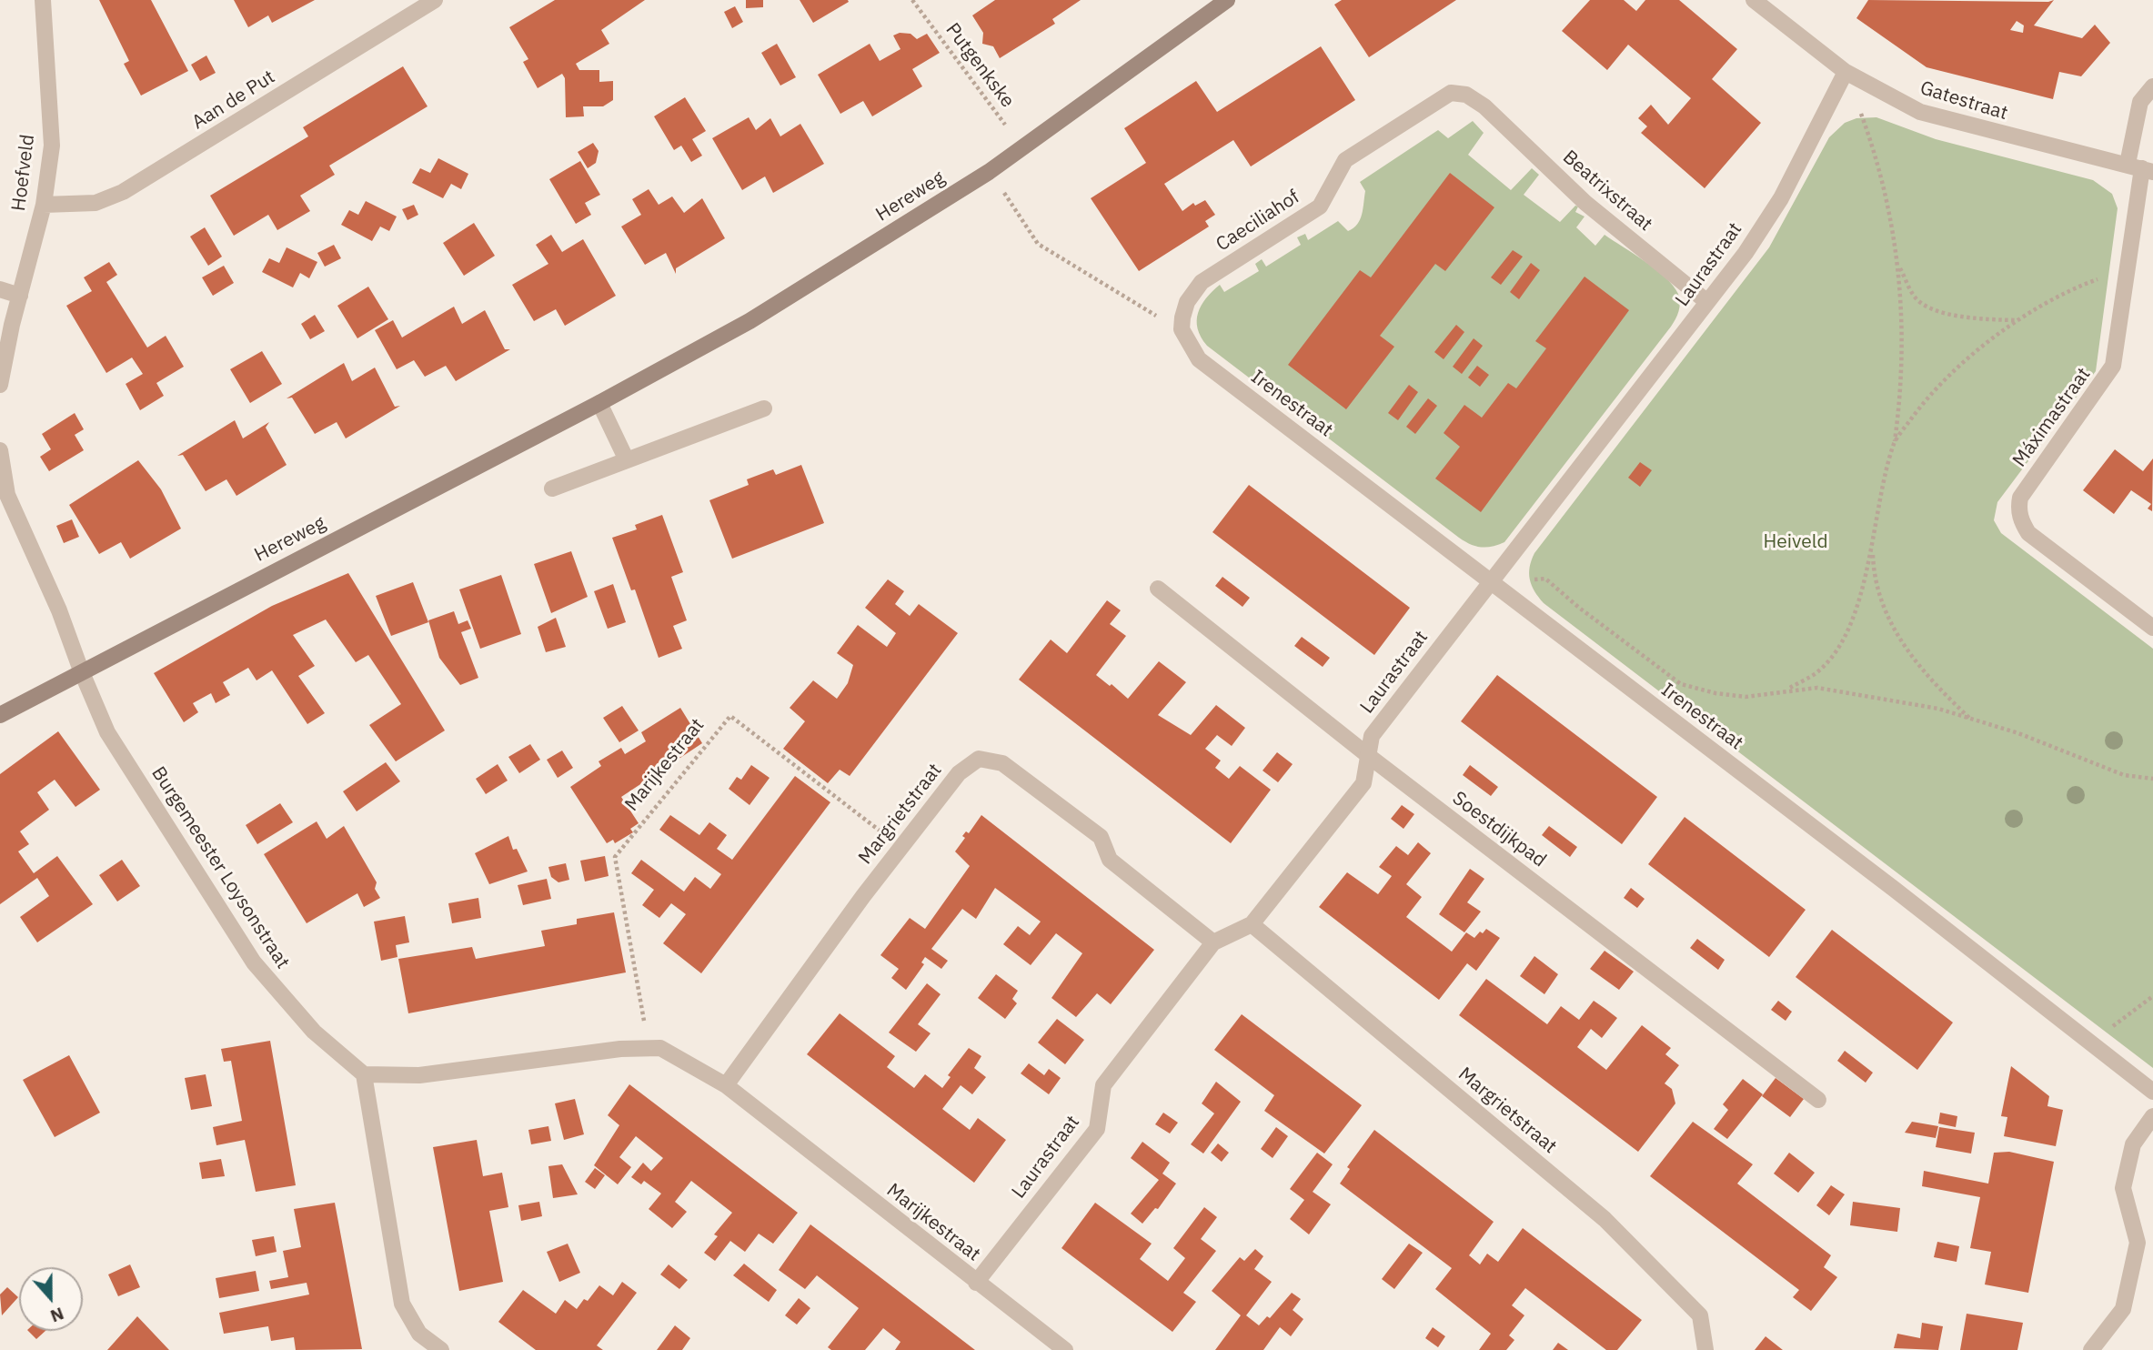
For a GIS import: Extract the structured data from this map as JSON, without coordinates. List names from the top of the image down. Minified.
{"streets":{"street":["Aan de Put","Gatestraat","Hoefveld","Beatrixstraat","Hereweg","Caeciliahof","Laurastraat","Irenestraat","Máximastraat","Marijkestraat","Margrietstraat","Soestdijkpad","Burgemeester Loysonstraat"],"path":["Putgenkske"]},"crossings":[["Putgenkske","Hereweg"],["Aan de Put","Hoefveld"],["Gatestraat","Laurastraat"],["Gatestraat","Máximastraat"],["Beatrixstraat","Caeciliahof"],["Beatrixstraat","Laurastraat"],["Hereweg","Burgemeester Loysonstraat"],["Caeciliahof","Irenestraat"],["Laurastraat","Irenestraat"],["Laurastraat","Marijkestraat"],["Laurastraat","Margrietstraat"],["Laurastraat","Soestdijkpad"],["Marijkestraat","Margrietstraat"],["Marijkestraat","Burgemeester Loysonstraat"]],"parks":["Heiveld"],"north":"bottom"}
